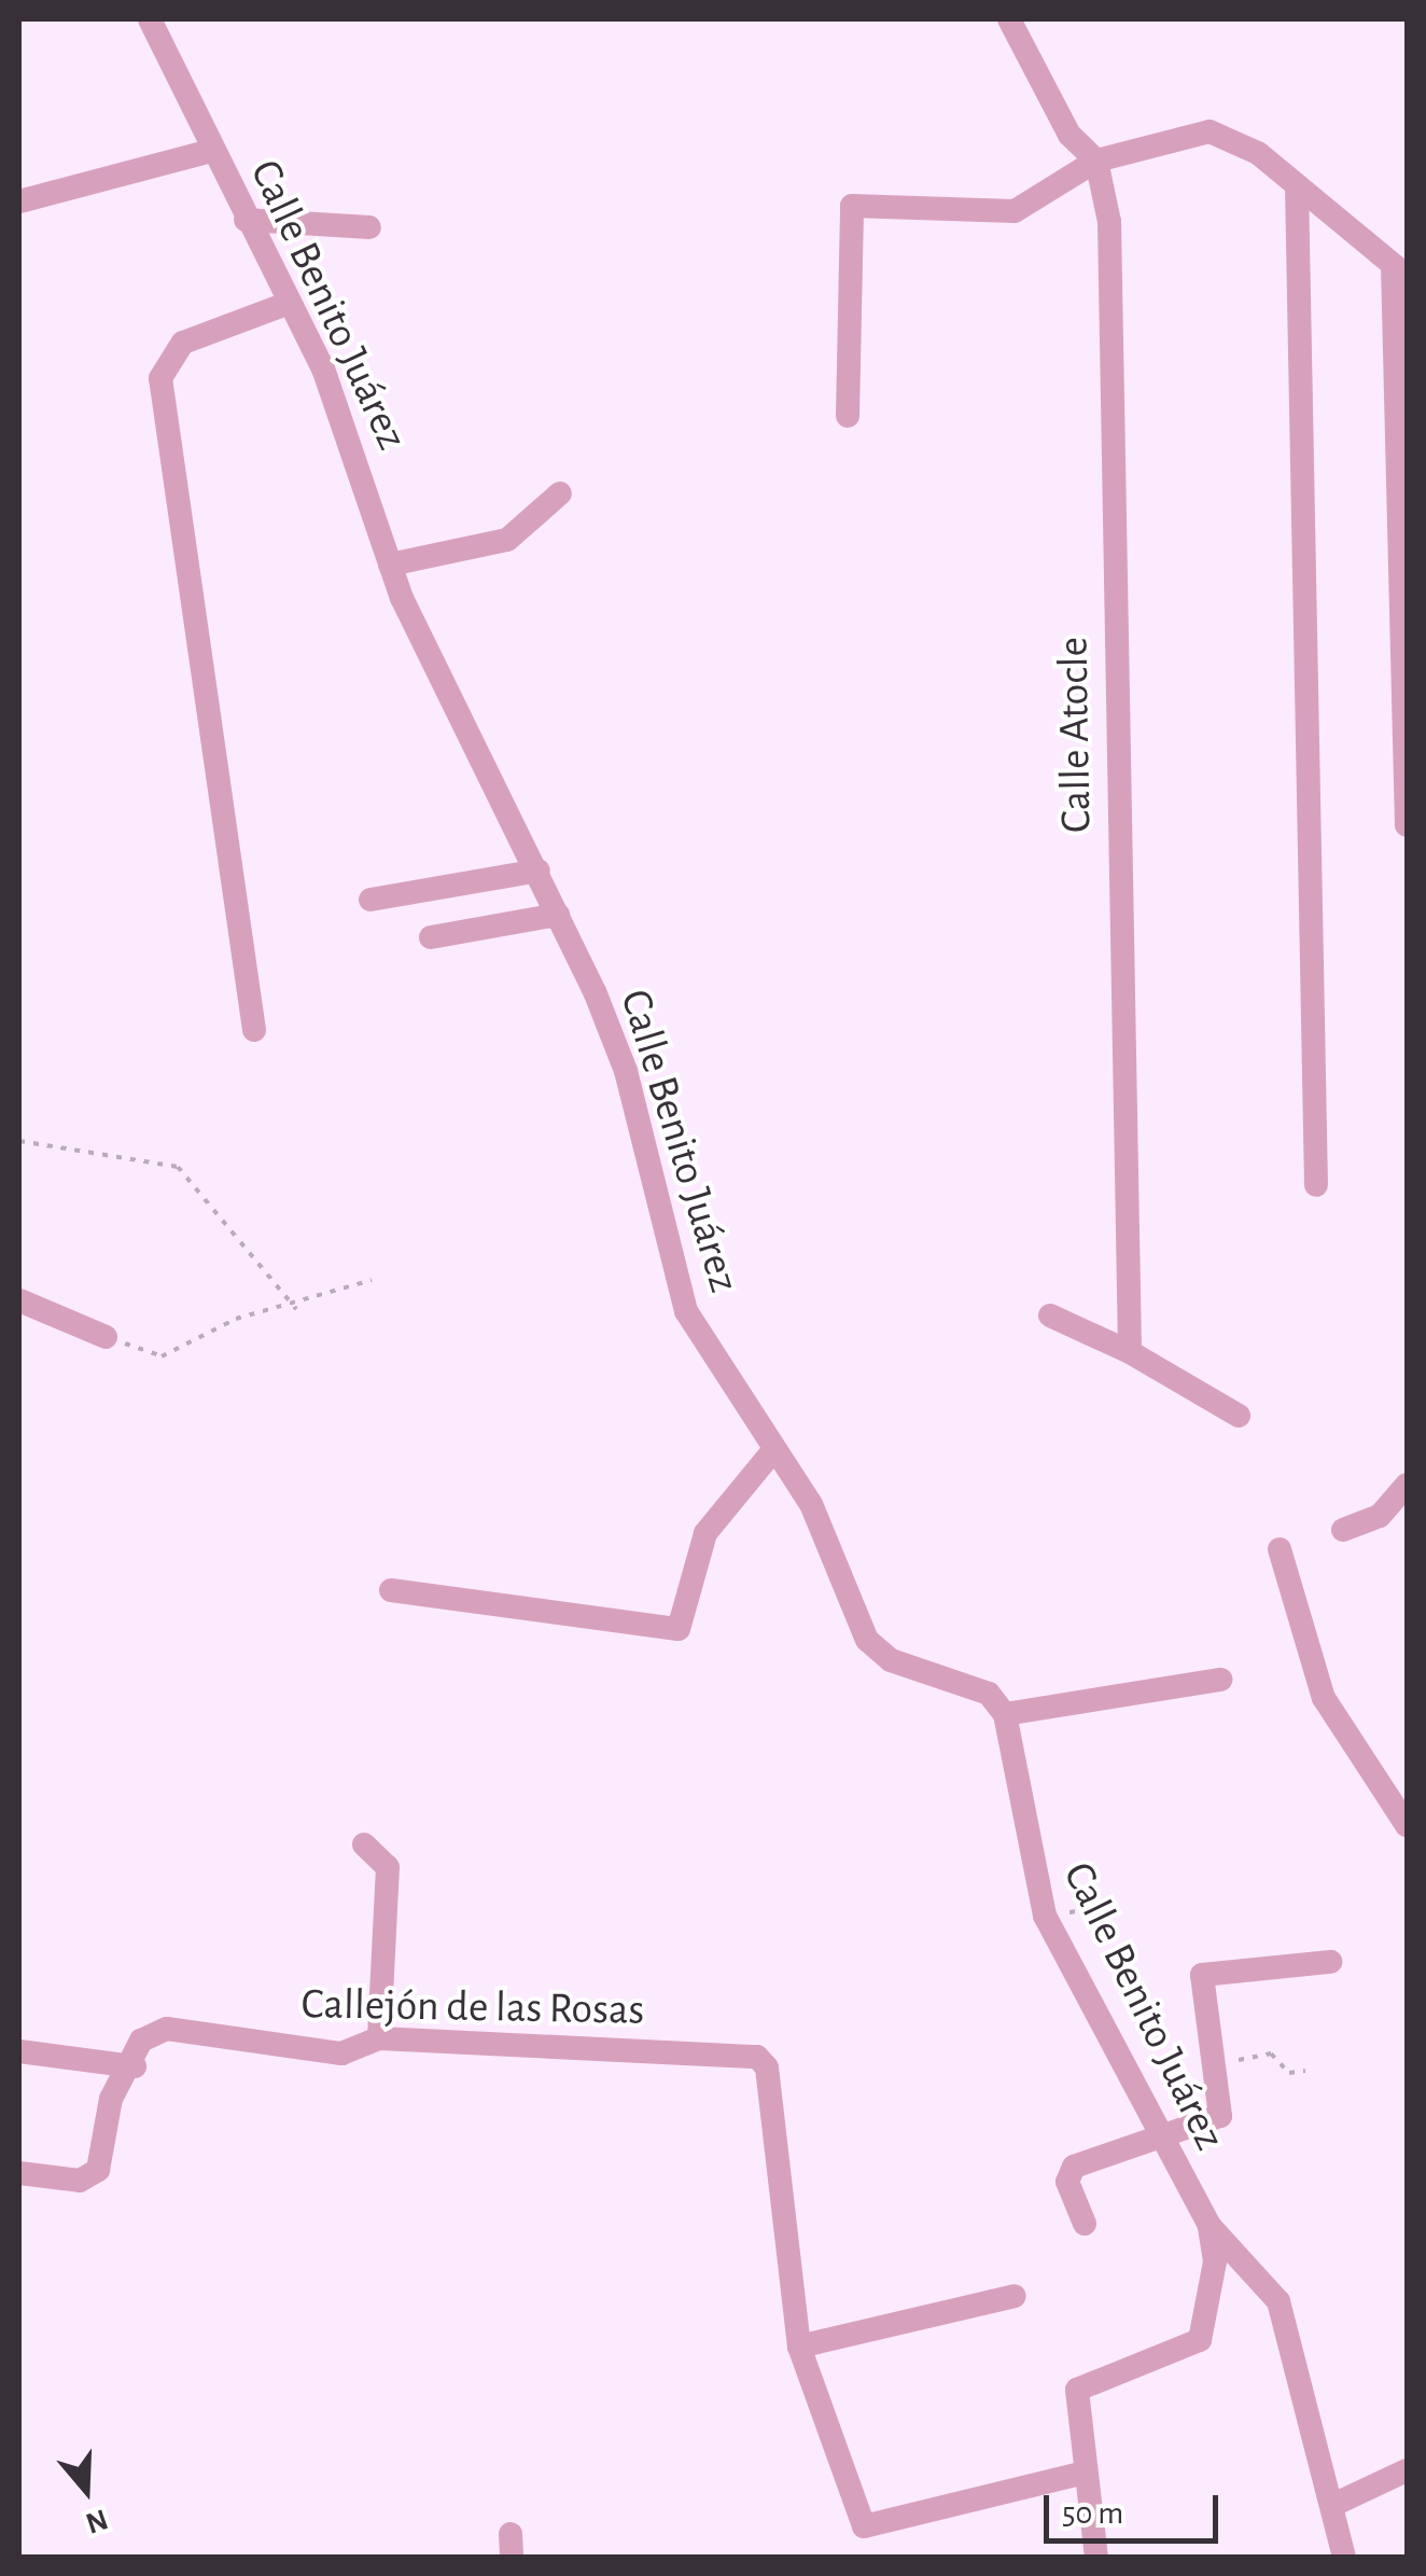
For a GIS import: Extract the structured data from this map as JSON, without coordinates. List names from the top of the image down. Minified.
{"streets":{"street":["Calle Benito Juárez","Calle Atocle","Callejón de las Rosas"]},"scale_bar":"50 m","north":"bottom"}
